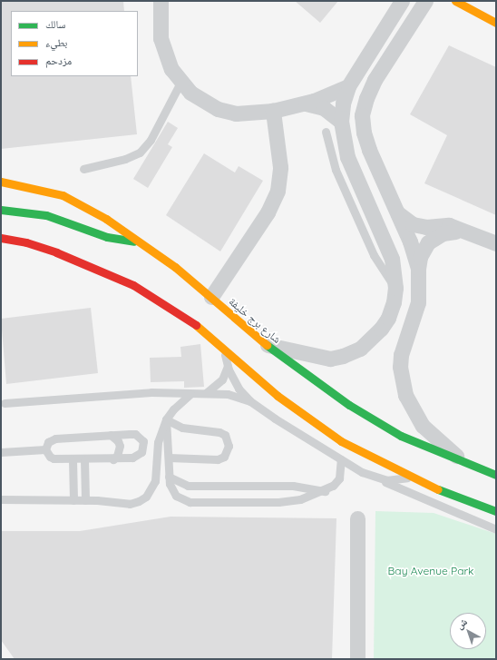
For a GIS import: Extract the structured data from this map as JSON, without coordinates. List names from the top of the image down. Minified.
{"streets":{"street":["شارع برج خليفة"]},"parks":["Bay Avenue Park"],"legend":["سالك","بطيء","مزدحم"],"north":"top left"}
